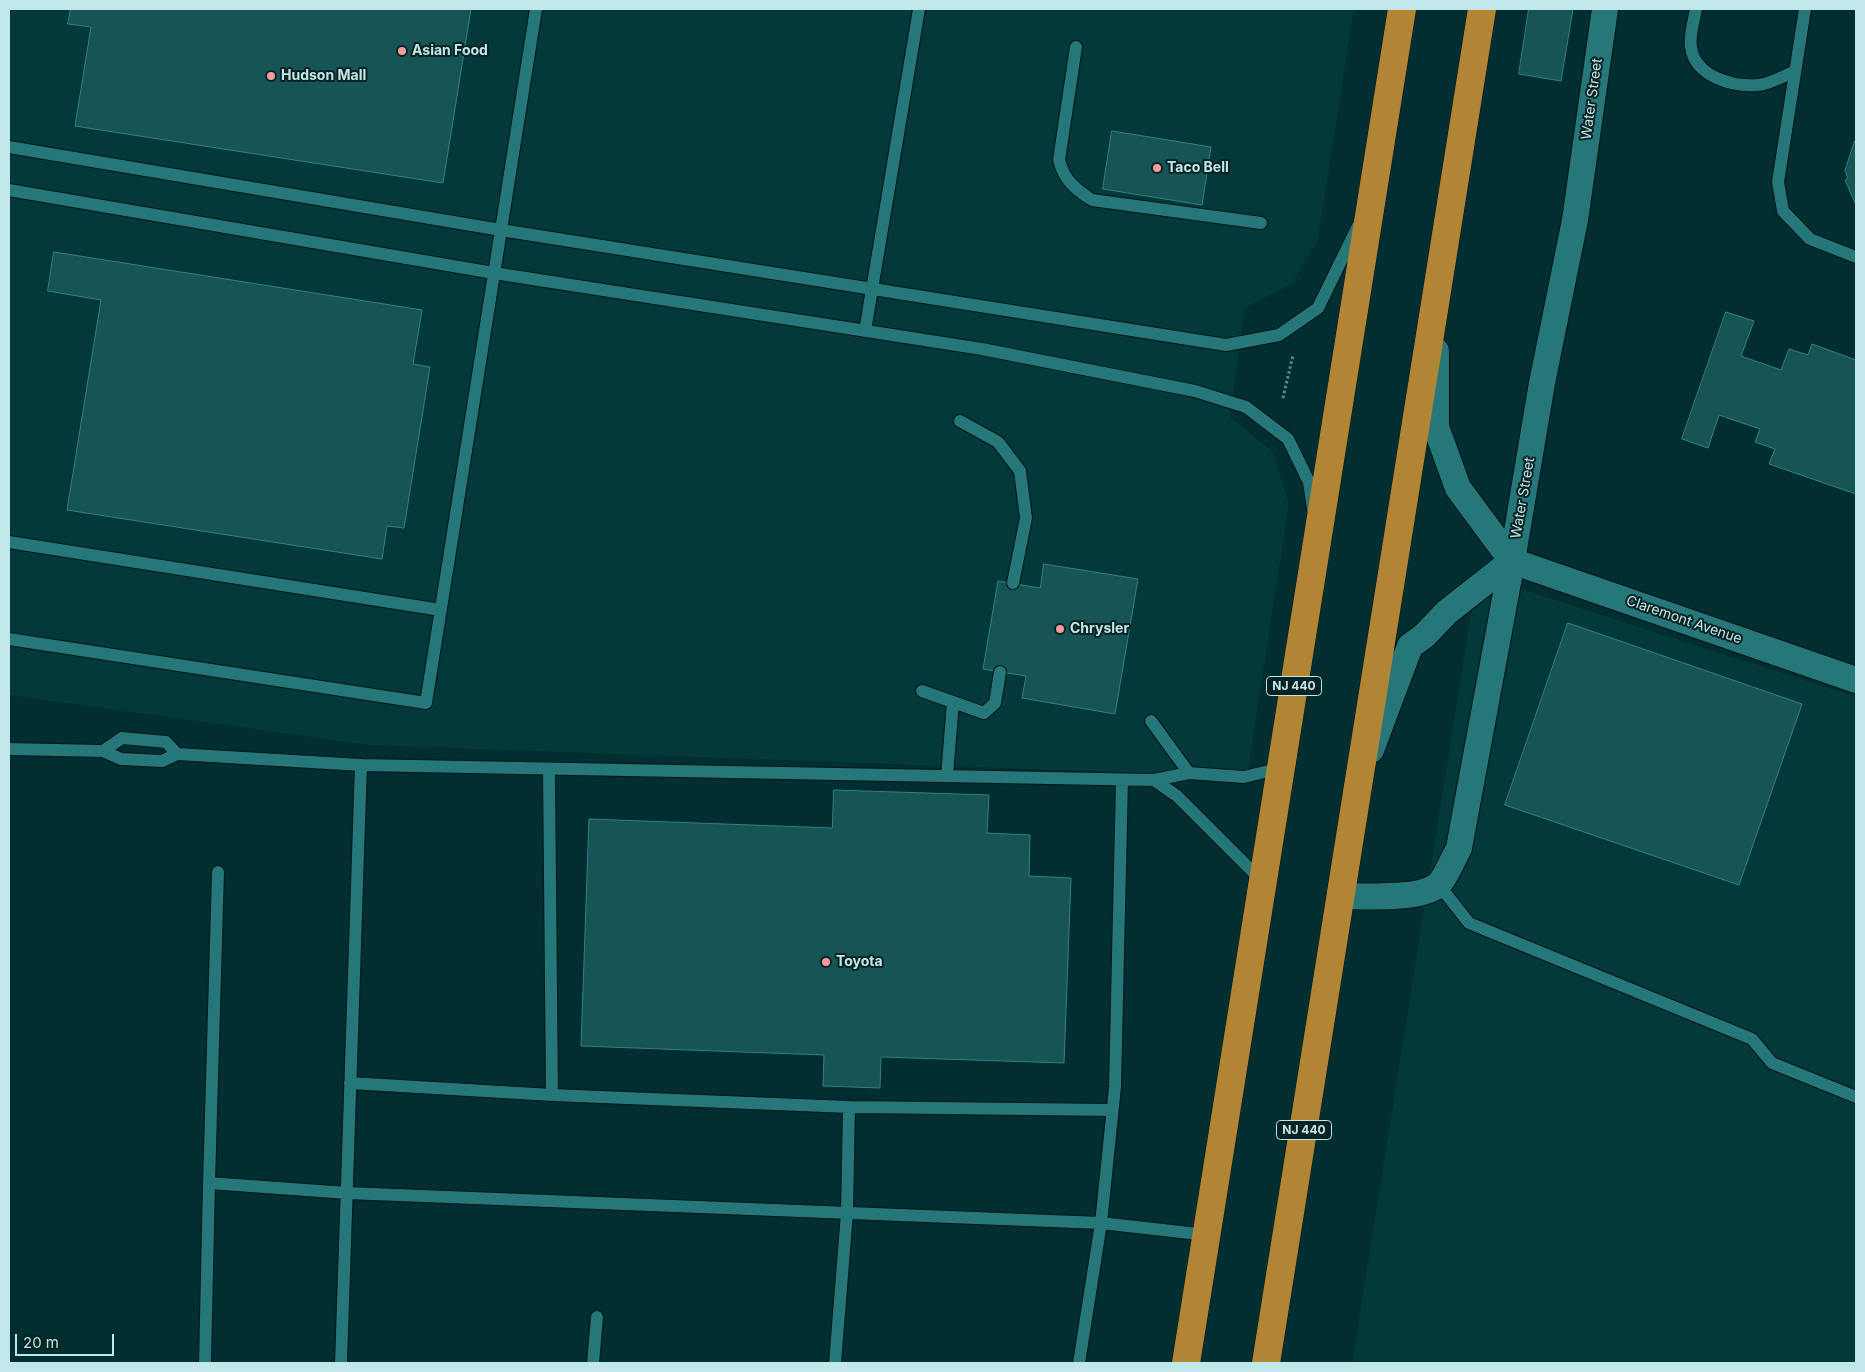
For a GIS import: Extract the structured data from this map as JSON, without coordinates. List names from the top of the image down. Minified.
{"streets":{"highway":["NJ 440"],"street":["Water Street","Claremont Avenue"]},"crossings":[["Water Street","Claremont Avenue"]],"places":["Asian Food","Hudson Mall","Taco Bell","Chrysler","Toyota"],"scale_bar":"20 m"}
